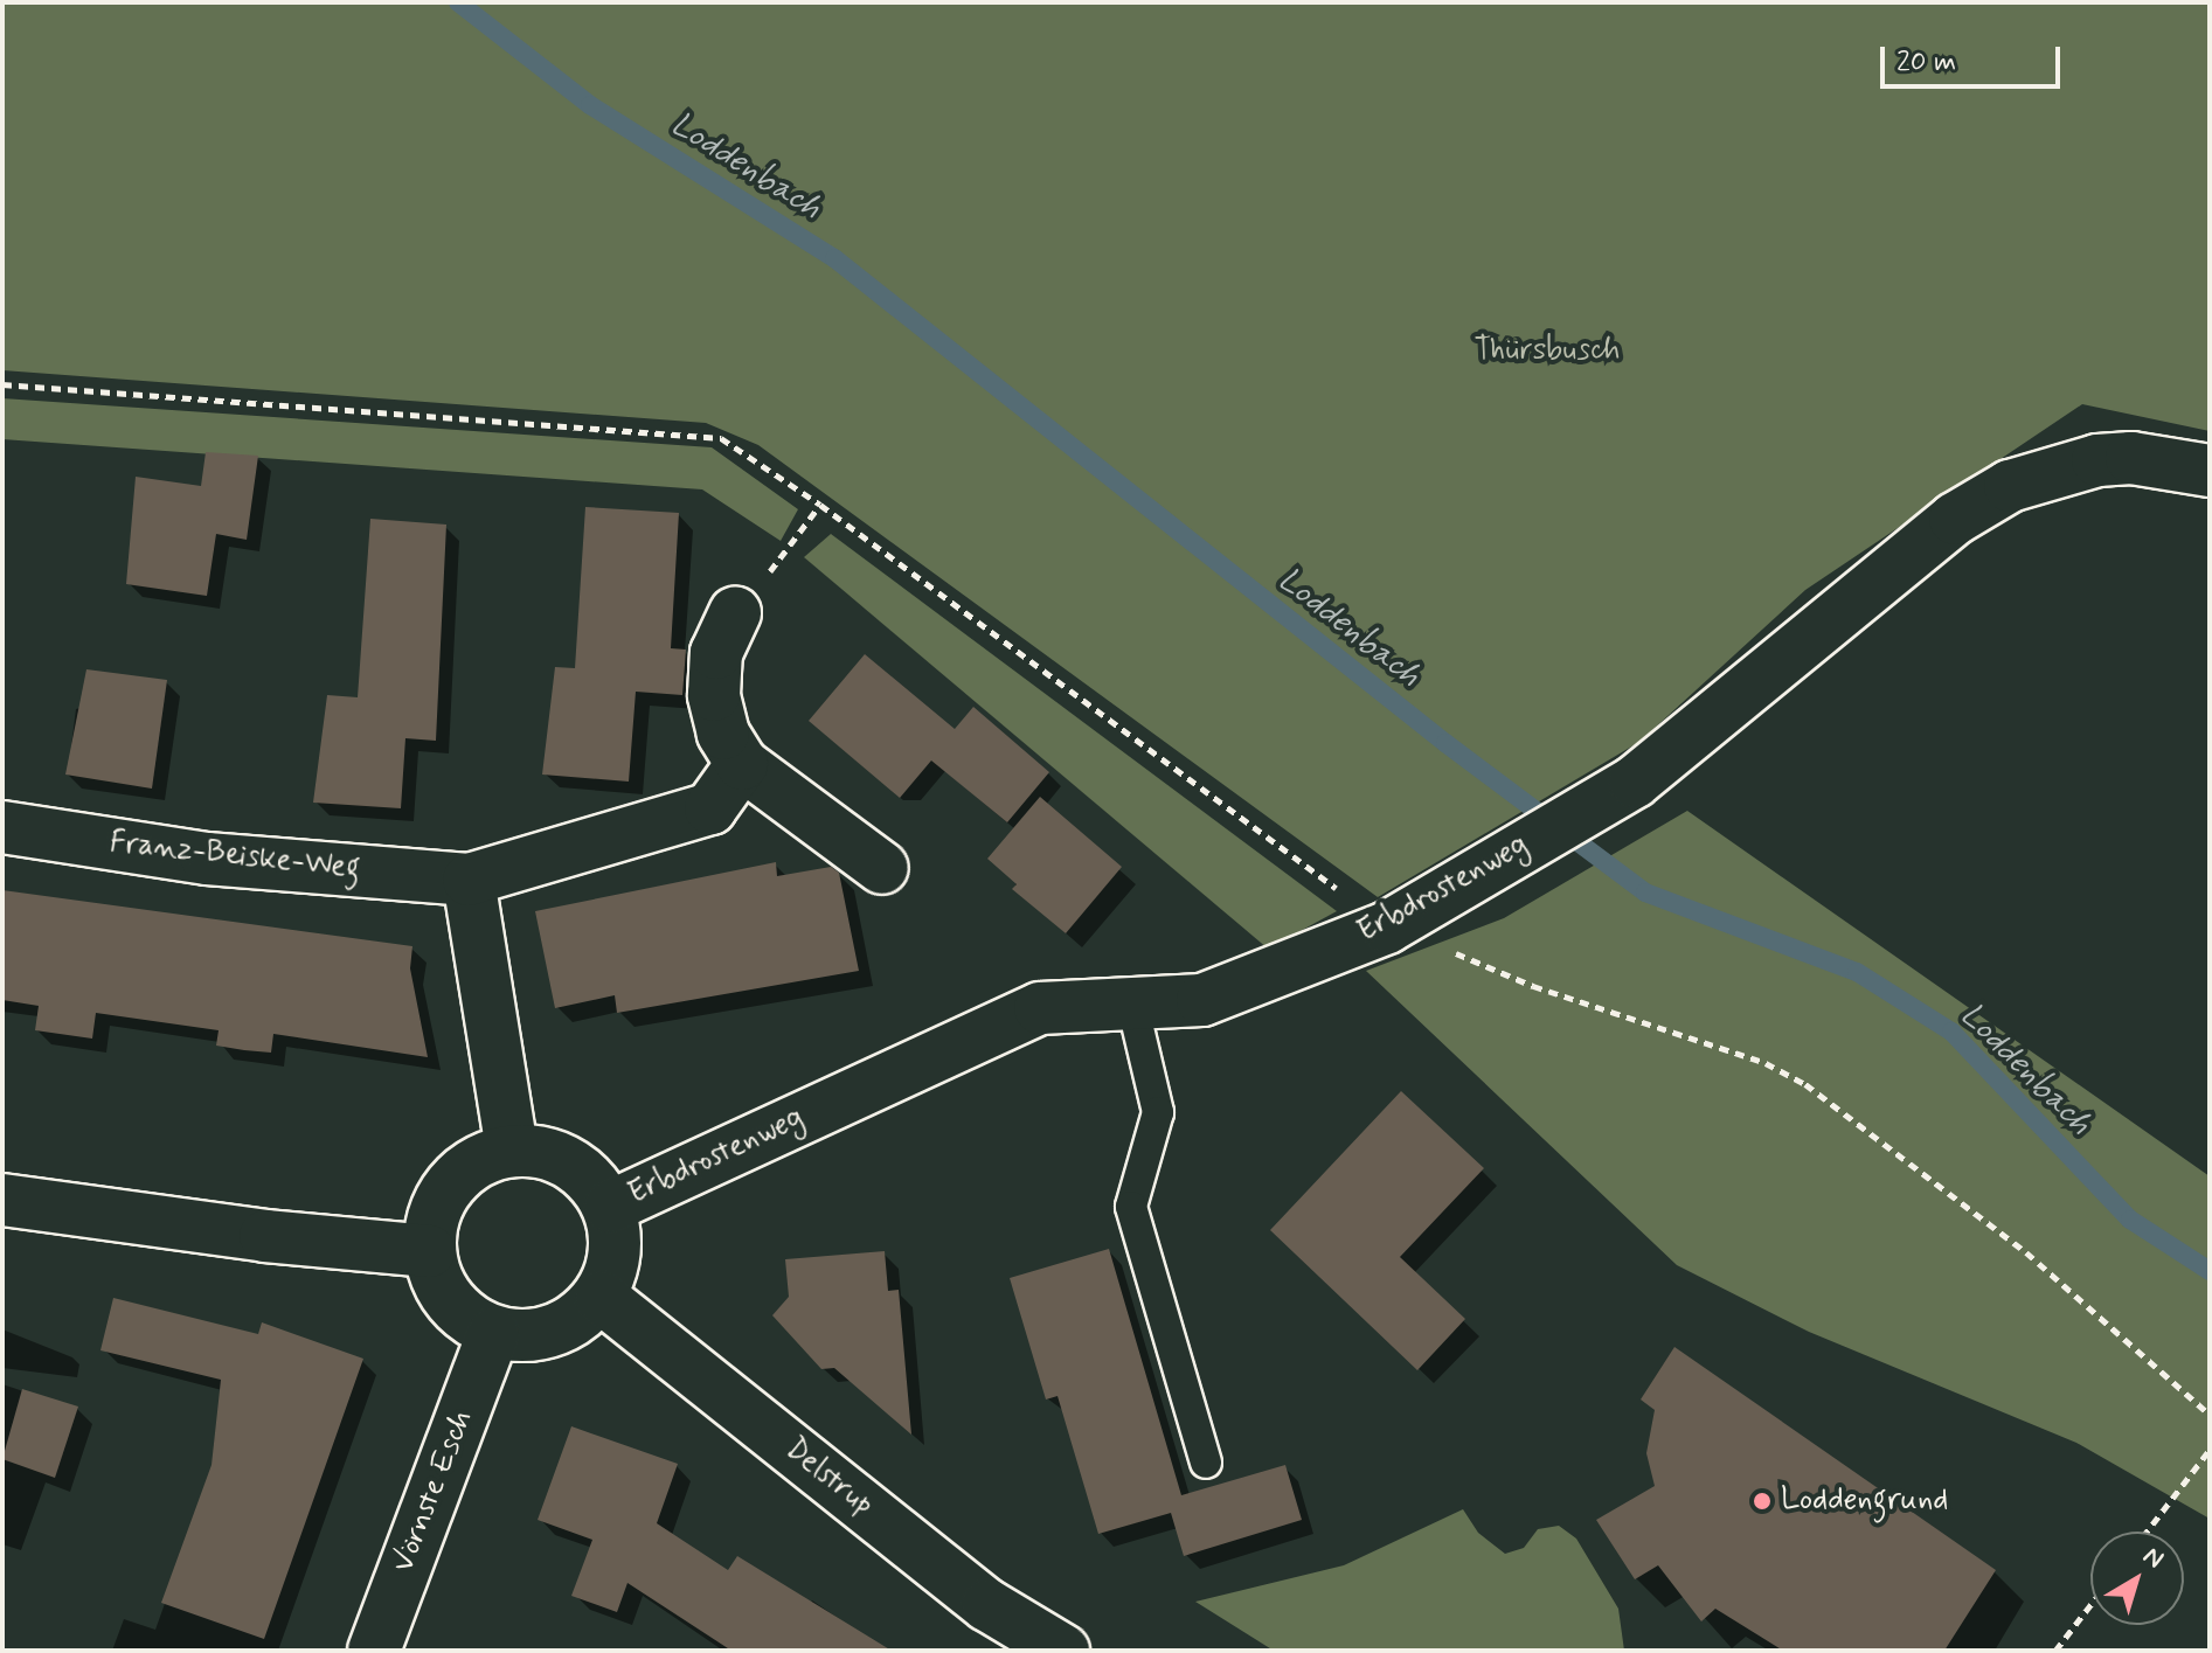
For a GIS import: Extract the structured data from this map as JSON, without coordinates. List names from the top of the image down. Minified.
{"streets":{"street":["Franz-Beiske-Weg","Erbdrostenweg","Delstrup","Vörnste Esch"]},"crossings":[["Erbdrostenweg","Delstrup"],["Erbdrostenweg","Vörnste Esch"],["Delstrup","Vörnste Esch"]],"water":["Loddenbach"],"parks":["Thürsbusch"],"places":["Loddengrund"],"scale_bar":"20 m","north":"top right"}
